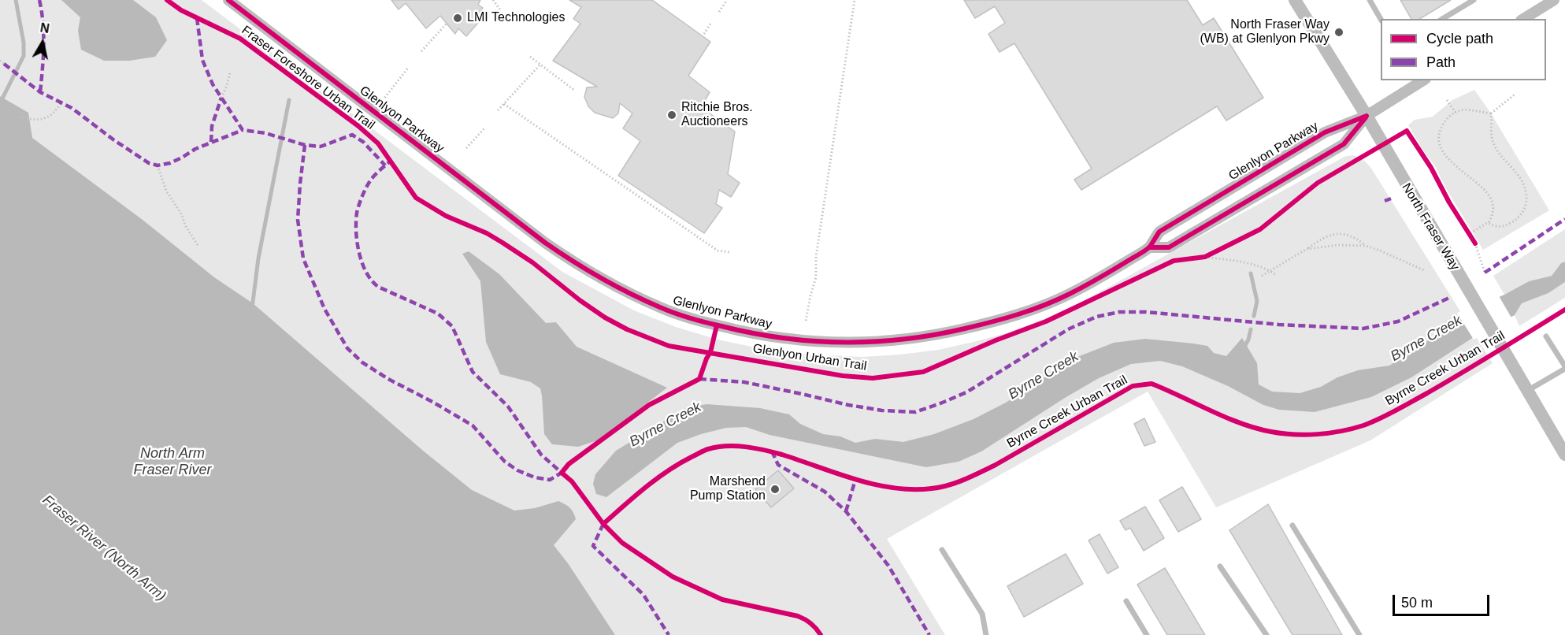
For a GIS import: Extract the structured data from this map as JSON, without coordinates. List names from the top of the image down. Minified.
{"streets":{"street":["Glenlyon Parkway","North Fraser Way"],"cycle path":["Fraser Foreshore Urban Trail","Byrne Creek Urban Trail"]},"crossings":[["Glenlyon Parkway","North Fraser Way"]],"water":["Byrne Creek","North Arm Fraser River","Fraser River (North Arm)"],"places":["LMI Technologies","North Fraser Way (WB) at Glenlyon Pkwy","Ritchie Bros. Auctioneers","Marshend Pump Station"],"legend":["Cycle path","Path"],"scale_bar":"50 m","north":"top"}
